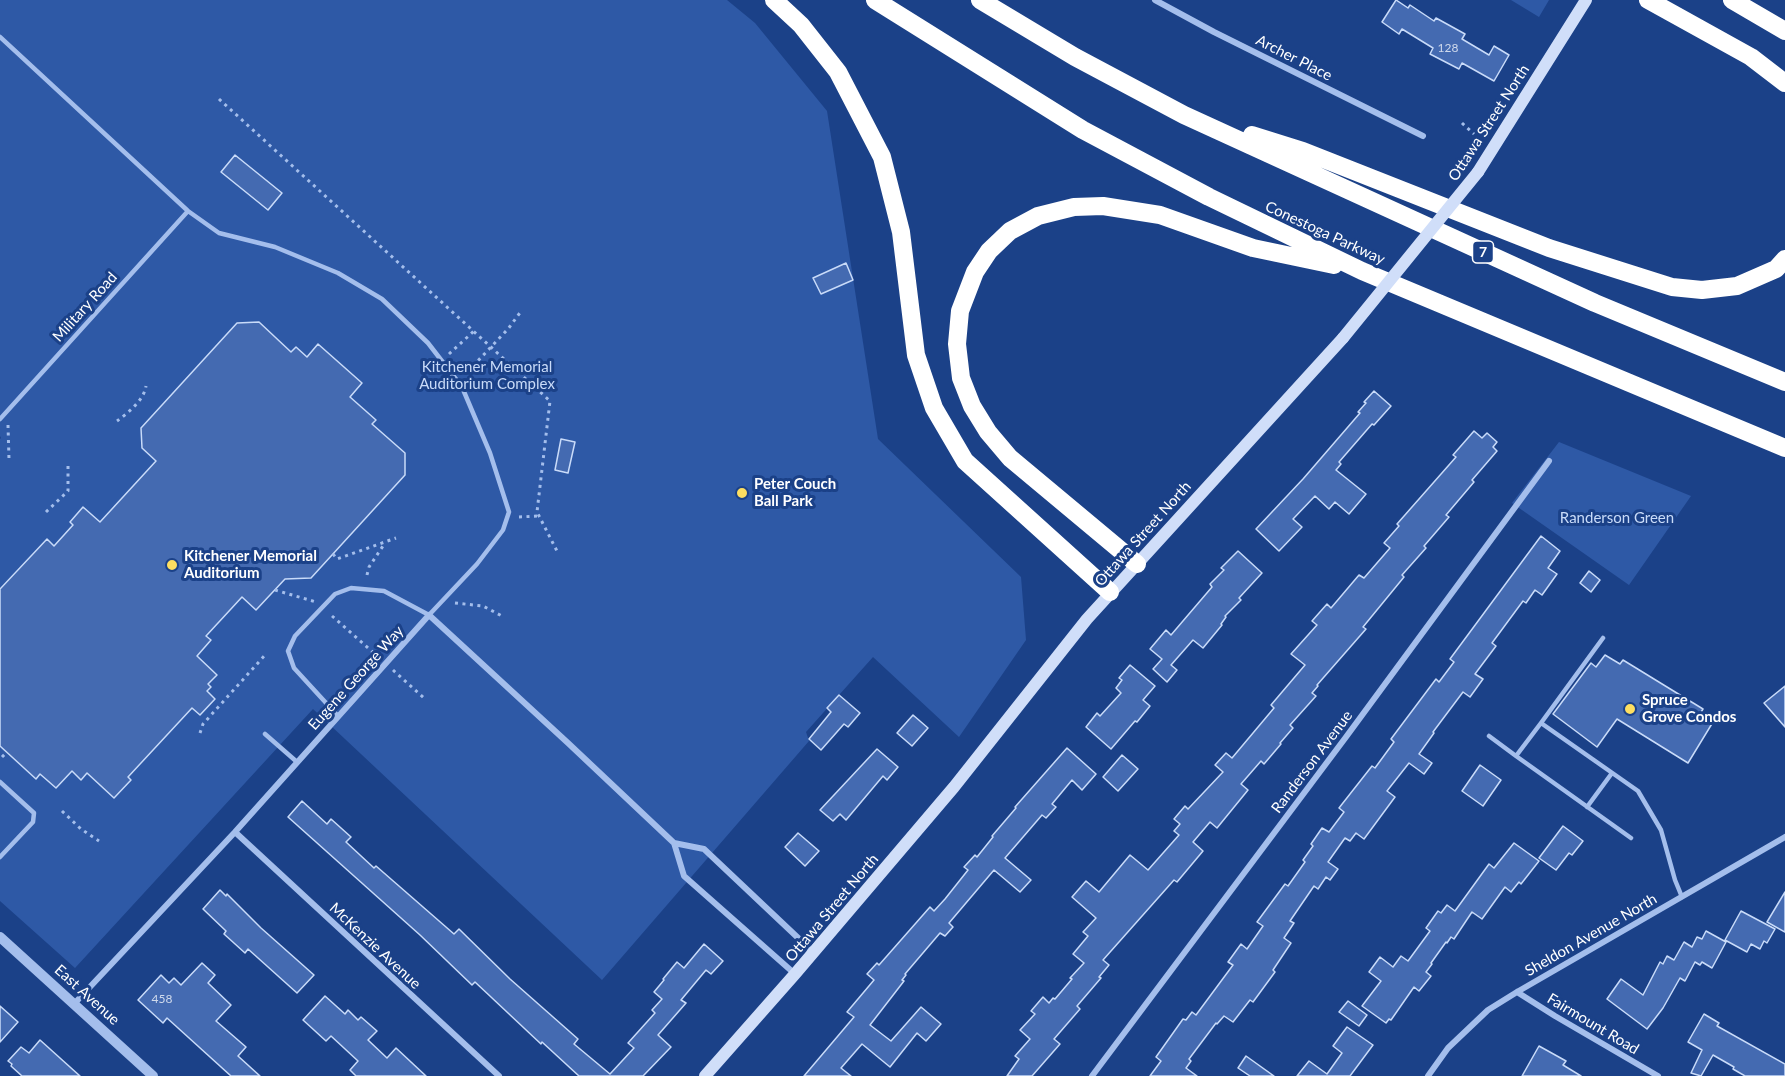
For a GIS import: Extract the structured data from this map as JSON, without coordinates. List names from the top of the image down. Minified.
{"streets":{"highway":["Conestoga Parkway","7"],"main road":["Ottawa Street North"],"street":["Archer Place","Eugene George Way","Randerson Avenue","Sheldon Avenue North","McKenzie Avenue","East Avenue","Fairmount Road"],"lane":["Military Road"]},"crossings":[["Eugene George Way","McKenzie Avenue"],["Eugene George Way","East Avenue"],["Sheldon Avenue North","Fairmount Road"]],"parks":["Kitchener Memorial Auditorium Complex","Randerson Green"],"places":["Peter Couch Ball Park","Kitchener Memorial Auditorium","Spruce Grove Condos"],"house_numbers":["128","458"]}
